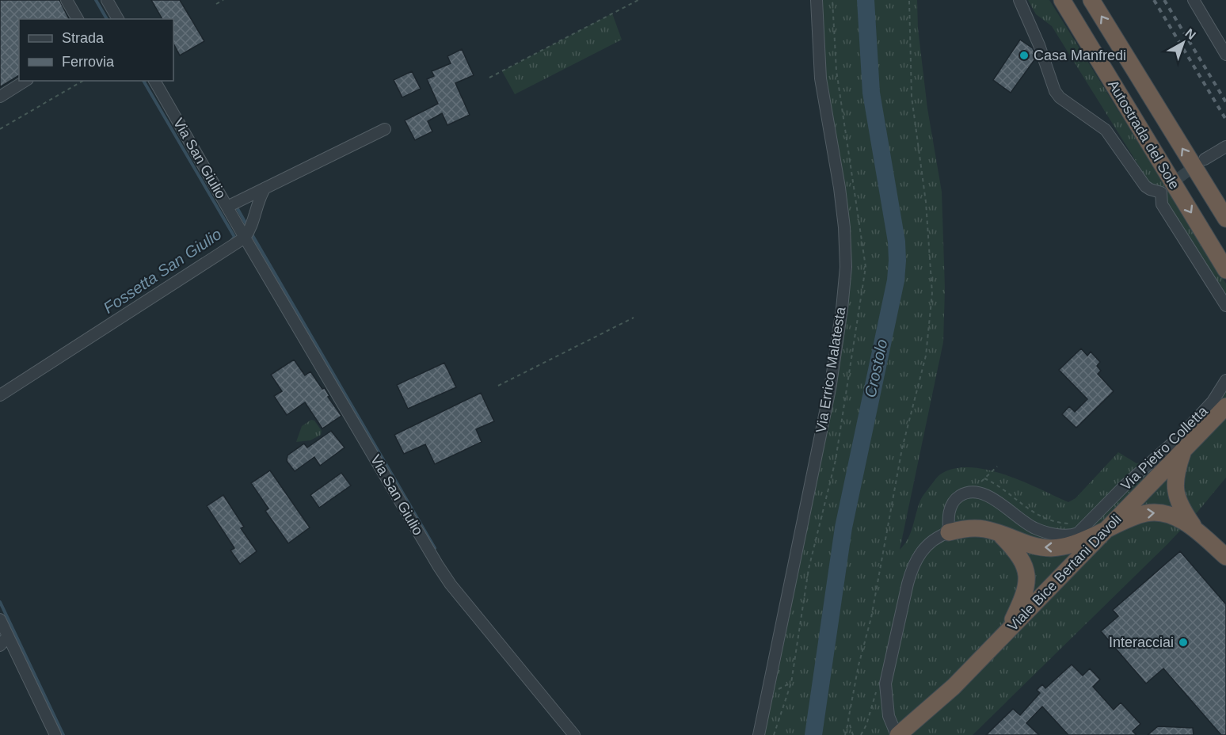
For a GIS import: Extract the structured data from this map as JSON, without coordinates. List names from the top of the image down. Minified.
{"streets":{"highway":["Autostrada del Sole","Viale Bice Bertani Davoli"],"street":["Via San Giulio","Via Errico Malatesta","Via Pietro Colletta"]},"water":["Fossetta San Giulio","Crostolo"],"places":["Casa Manfredi","Interacciai"],"legend":["Strada","Ferrovia"],"north":"top right"}
